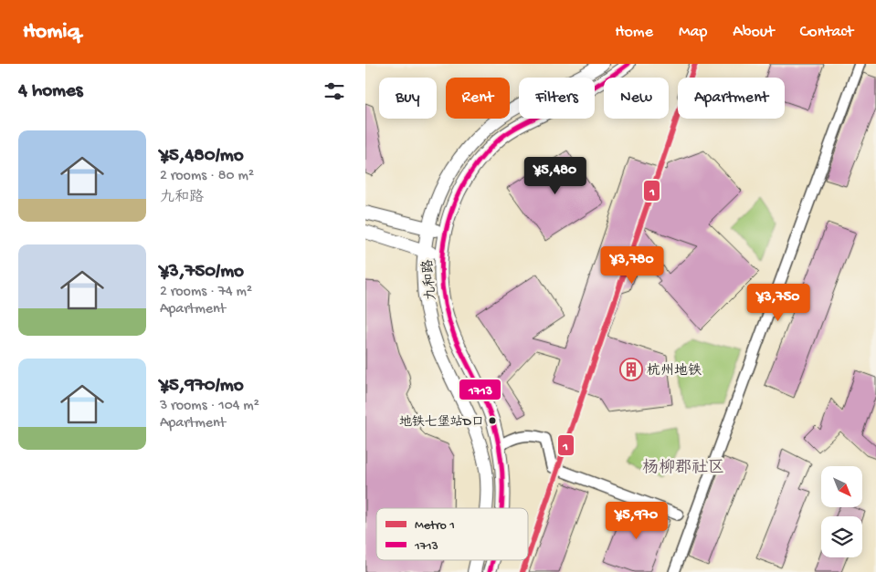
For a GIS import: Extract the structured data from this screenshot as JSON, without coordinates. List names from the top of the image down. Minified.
{"streets":{"street":["九和路"]},"districts":["杨柳郡社区"],"places":{"building":["杭州地铁"],"other":["地铁七堡站D口"]},"lines":["metro line 1","transit line 1713"],"legend":["Metro 1","1713"],"north":"bottom right","page":{"header":"Homiq","nav":["Home","Map","About","Contact"],"heading":"4 homes","chip":["Buy","Rent","Filters","New","Apartment"],"list":[{"name":"¥5,480/mo","note":"2 rooms · 80 m² · 九和路"},{"name":"¥3,750/mo","note":"2 rooms · 74 m² · Apartment"},{"name":"¥5,970/mo","note":"3 rooms · 104 m² · Apartment"}],"price":["¥5,480","¥3,780","¥3,750","¥5,970"]}}
